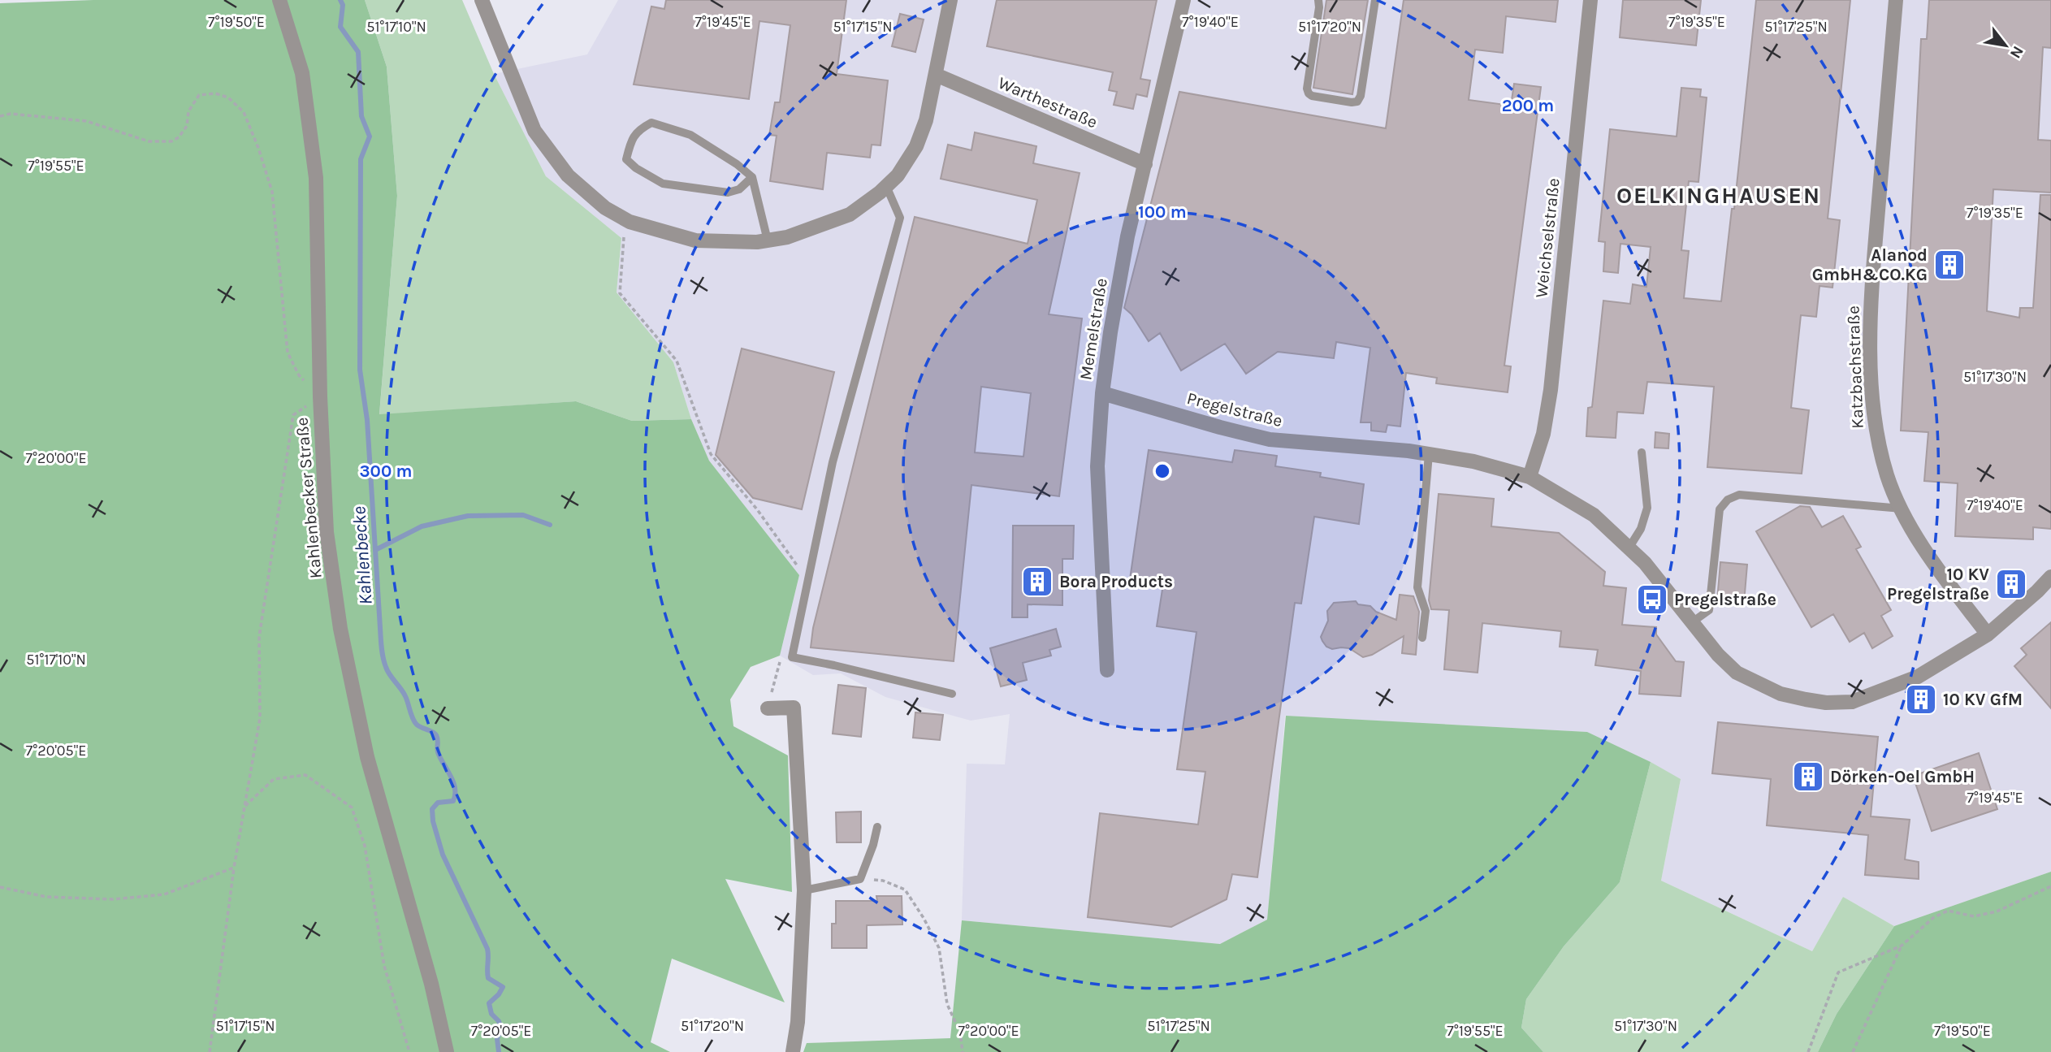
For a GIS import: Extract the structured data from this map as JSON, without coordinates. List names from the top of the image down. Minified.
{"streets":{"street":["Warthestraße","Weichselstraße","Memelstraße","Katzbachstraße","Pregelstraße","Kahlenbecker Straße"]},"crossings":[["Warthestraße","Memelstraße"],["Weichselstraße","Pregelstraße"],["Memelstraße","Pregelstraße"],["Katzbachstraße","Pregelstraße"]],"districts":["OELKINGHAUSEN"],"water":["Kahlenbecke"],"places":{"building":["Alanod GmbH&CO.KG","Bora Products","10 KV Pregelstraße","10 KV GfM","Dörken-Oel GmbH"],"bus stop":["Pregelstraße"]},"north":"bottom right","coordinates":["7°19'50\"E","7°19'45\"E","7°19'40\"E","7°19'35\"E","51°17'10\"N","51°17'15\"N","51°17'20\"N","51°17'25\"N","7°19'55\"E","51°17'30\"N","7°20'00\"E","7°20'05\"E"],"rings":["200 m","100 m","300 m"]}
